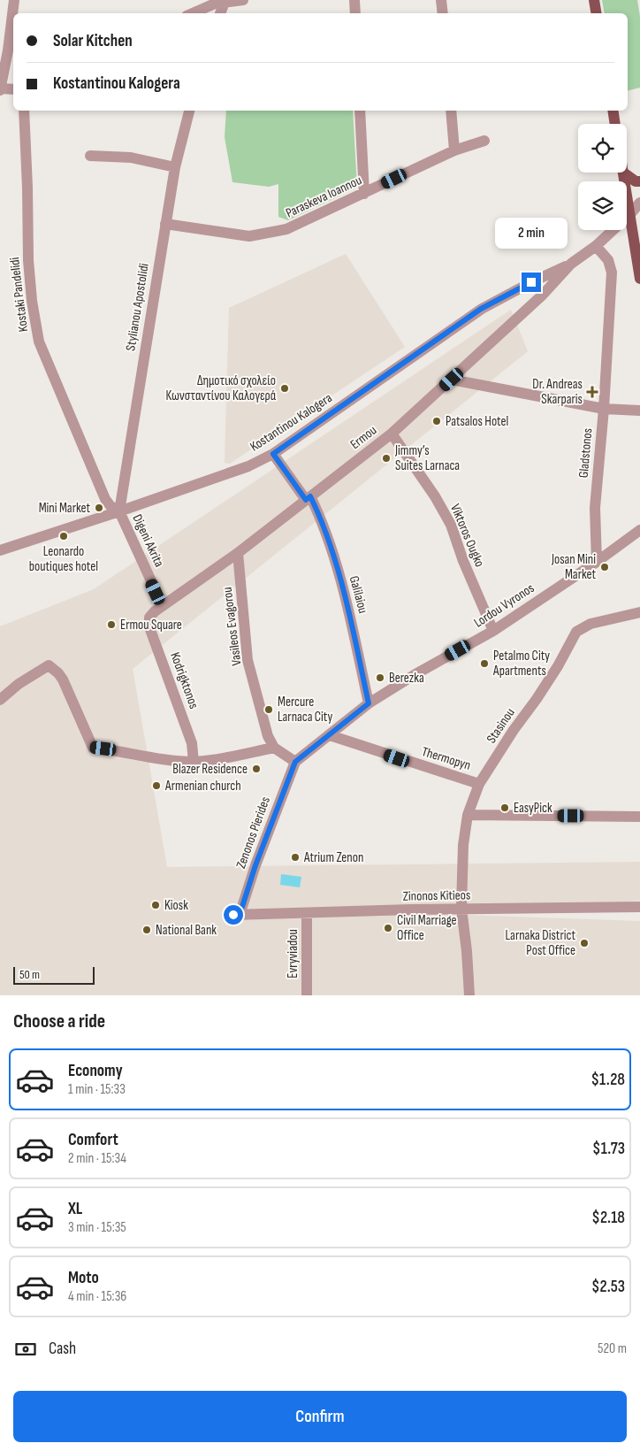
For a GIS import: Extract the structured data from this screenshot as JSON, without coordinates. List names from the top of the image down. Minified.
{"streets":{"street":["Paraskeva Ioannou","Kostaki Pandelidi","Stylianou Apostolidi","Kostantinou Kalogera","Ermou","Gladstonos","Viktoros Ougko","Digeni Akrita","Galilaiou","Lordou Vyronos","Vasileos Evagorou","Kodrigktonos","Stasinou","Thermopyn","Zenonos Pierides","Zinonos Kitieos","Evryviadou"]},"crossings":[["Paraskeva Ioannou","Stylianou Apostolidi"],["Kostaki Pandelidi","Stylianou Apostolidi"],["Kostaki Pandelidi","Kostantinou Kalogera"],["Kostaki Pandelidi","Digeni Akrita"],["Stylianou Apostolidi","Kostantinou Kalogera"],["Stylianou Apostolidi","Digeni Akrita"],["Kostantinou Kalogera","Ermou"],["Kostantinou Kalogera","Digeni Akrita"],["Kostantinou Kalogera","Galilaiou"],["Ermou","Viktoros Ougko"],["Ermou","Digeni Akrita"],["Ermou","Galilaiou"],["Ermou","Vasileos Evagorou"],["Ermou","Kodrigktonos"],["Gladstonos","Lordou Vyronos"],["Viktoros Ougko","Lordou Vyronos"],["Digeni Akrita","Kodrigktonos"],["Galilaiou","Lordou Vyronos"],["Lordou Vyronos","Thermopyn"],["Lordou Vyronos","Zenonos Pierides"],["Stasinou","Thermopyn"],["Stasinou","Zinonos Kitieos"],["Zenonos Pierides","Zinonos Kitieos"],["Zinonos Kitieos","Evryviadou"]],"places":{"other":["Δημοτικό σχολείο Κωνσταντίνου Καλογερά","Patsalos Hotel","Jimmy’s Suites Larnaca","Mini Market","Leonardo boutiques hotel","Josan Mini Market","Ermou Square","Petalmo City Apartments","Berezka","Mercure Larnaca City","Blazer Residence","Armenian church","EasyPick","Atrium Zenon","Kiosk","Civil Marriage Office","National Bank","Larnaka District Post Office"],"health":["Dr. Andreas Skarparis"]},"scale_bar":"50 m","page":{"banner":["Solar Kitchen","Kostantinou Kalogera"],"bubble":"2 min","scale":"50 m","heading":"Choose a ride","list":[{"name":"Economy","note":"1 min · 15:33","value":"$1.28"},{"name":"Comfort","note":"2 min · 15:34","value":"$1.73"},{"name":"XL","note":"3 min · 15:35","value":"$2.18"},{"name":"Moto","note":"4 min · 15:36","value":"$2.53"}],"pay":["Cash","520 m"],"buttons":"Confirm"}}
